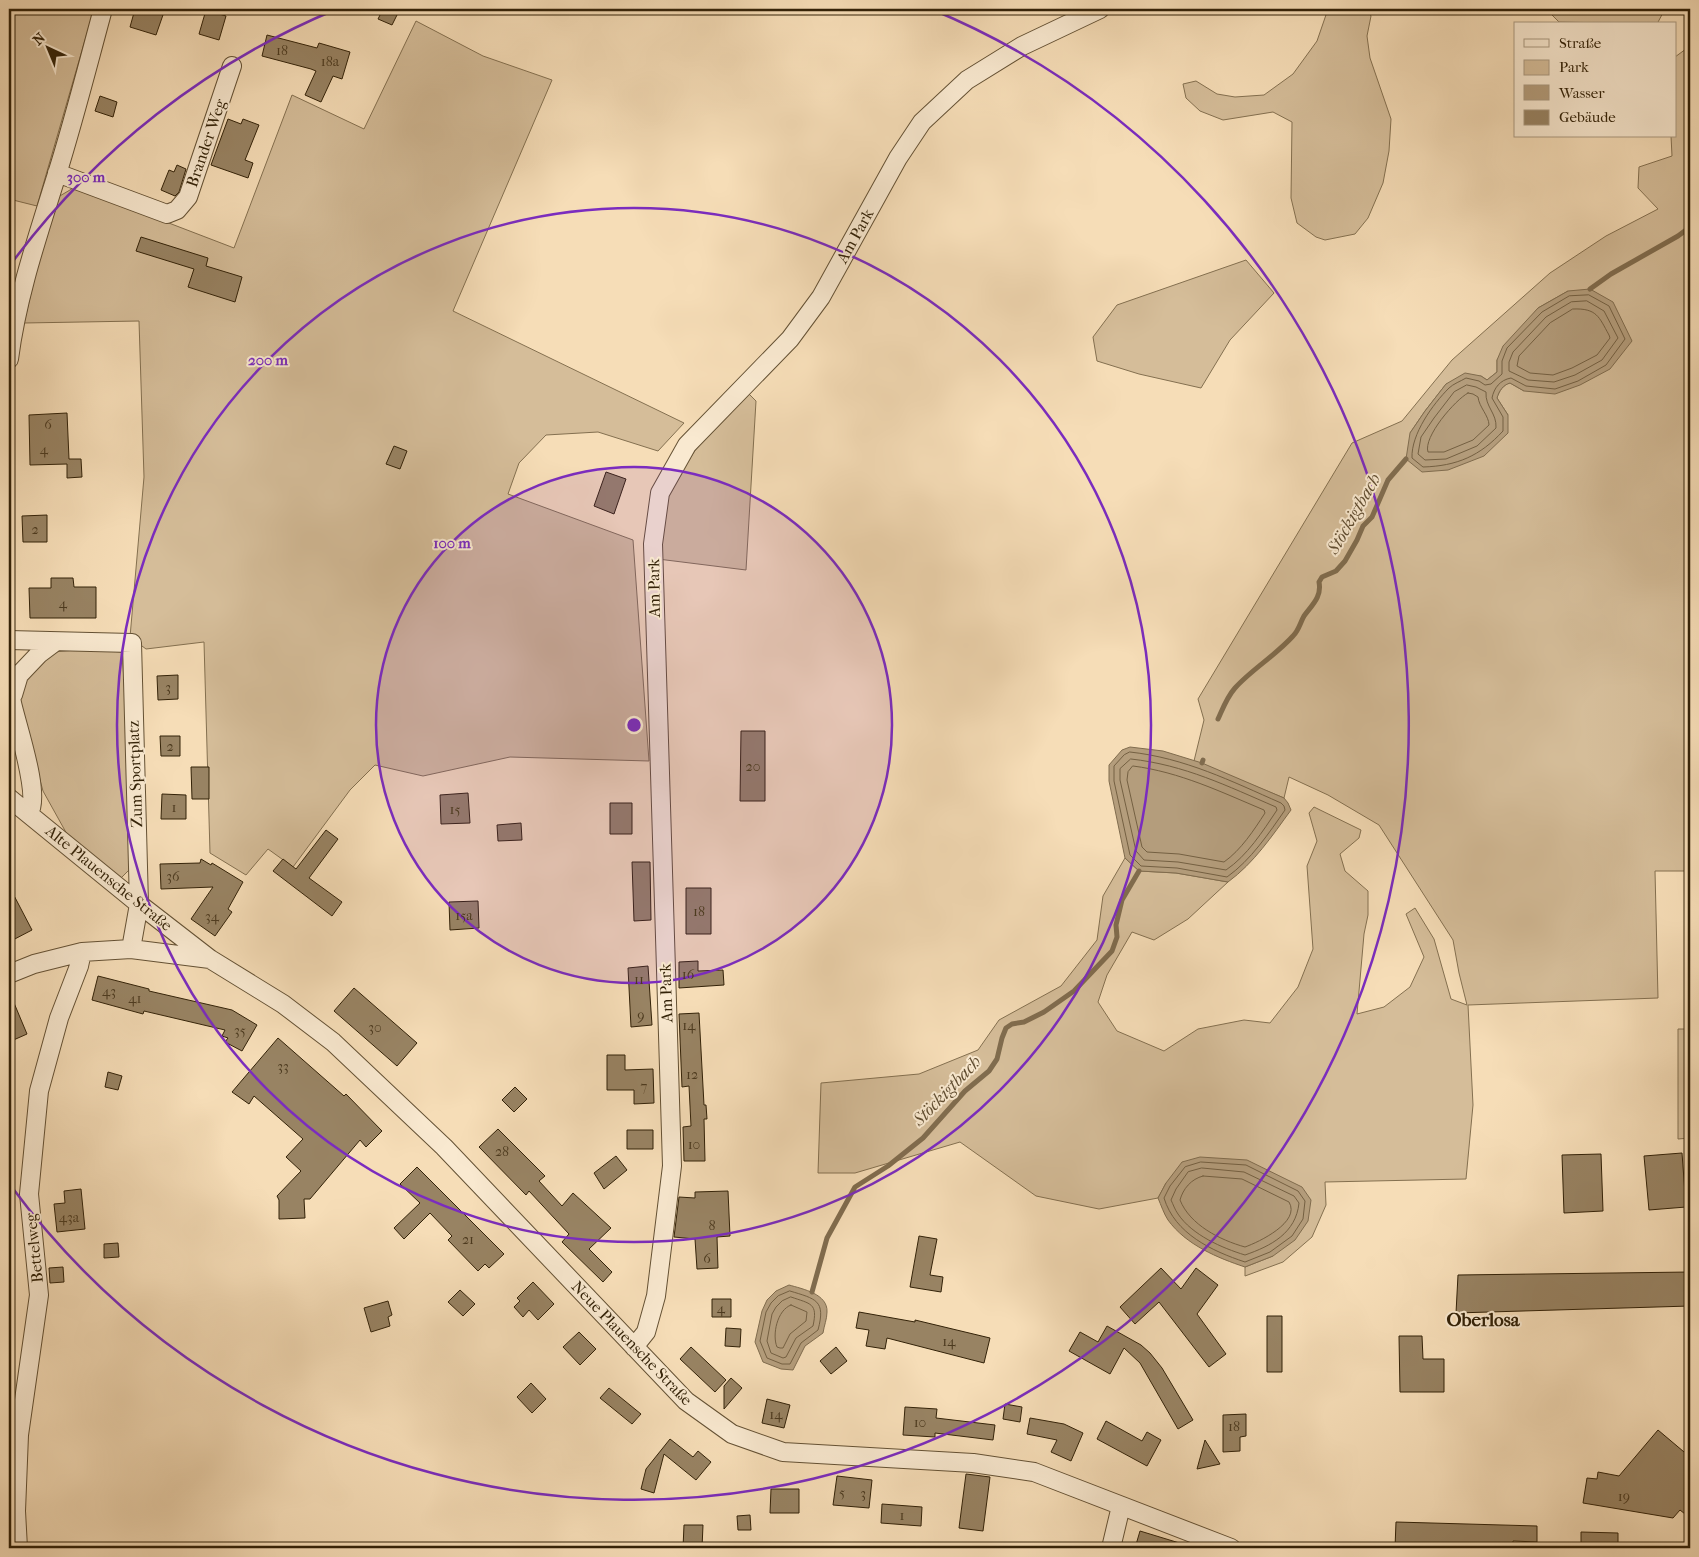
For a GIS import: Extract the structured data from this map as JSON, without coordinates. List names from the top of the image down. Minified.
{"streets":{"street":["Brander Weg","Am Park","Zum Sportplatz","Alte Plauensche Straße","Bettelweg","Neue Plauensche Straße"]},"crossings":[["Am Park","Neue Plauensche Straße"],["Zum Sportplatz","Alte Plauensche Straße"],["Alte Plauensche Straße","Neue Plauensche Straße"],["Bettelweg","Neue Plauensche Straße"]],"districts":["Oberlosa"],"water":["Stöckigtbach"],"house_numbers":["18","18a","6","4","2","4","3","2","20","1","15","36","18","15a","34","16","11","43","41","9","14","30","35","33","12","7","10","28","43a","8","21","6","4","14","14","10","18","5","3","19","1"],"legend":["Straße","Park","Wasser","Gebäude"],"north":"top left","rings":["300 m","200 m","100 m"]}
